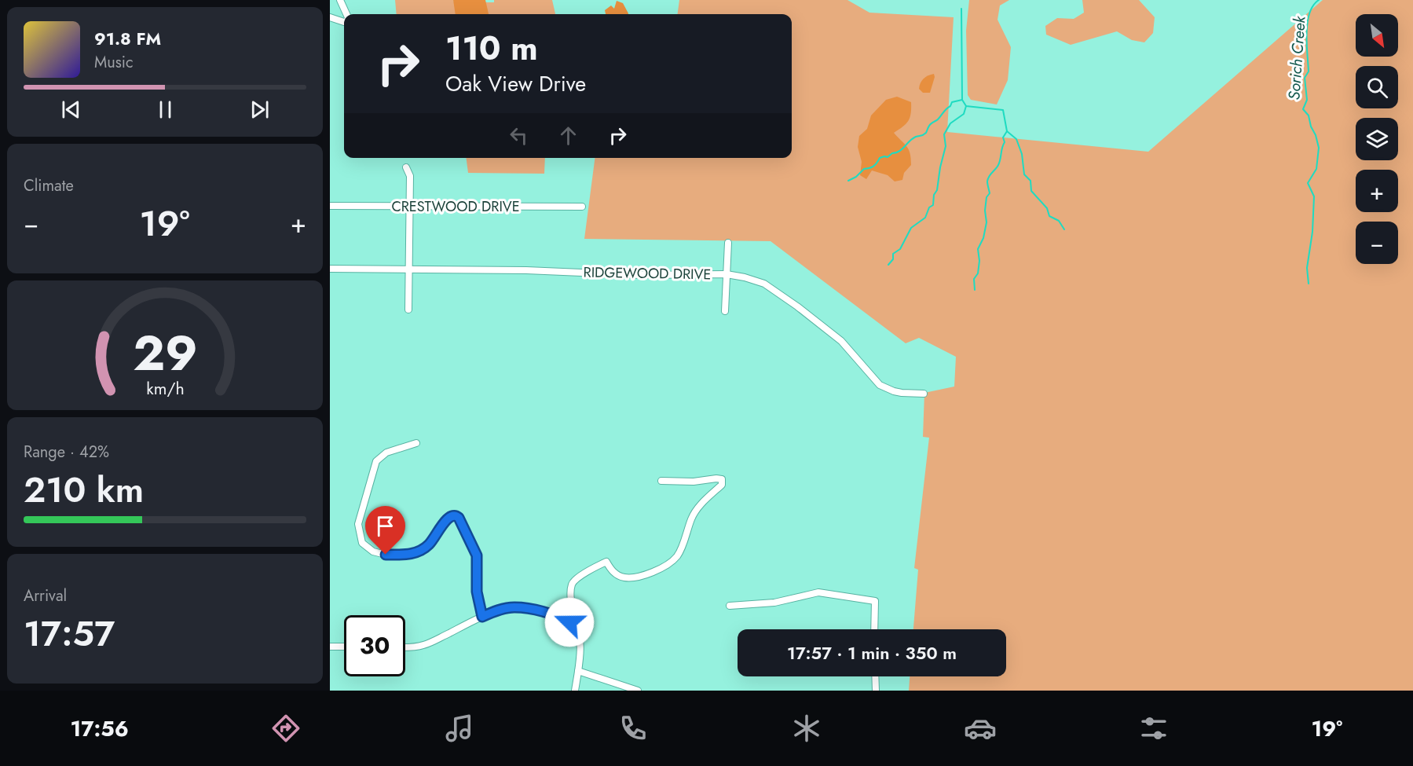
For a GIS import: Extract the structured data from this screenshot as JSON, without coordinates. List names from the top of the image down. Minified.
{"streets":{"street":["CRESTWOOD DRIVE","RIDGEWOOD DRIVE"]},"water":["Sorich Creek"],"north":"bottom right","page":{"map_buttons":["+","−"],"turn":["110 m","Oak View Drive"],"song":["91.8 FM","Music"],"tile":["Climate",["Range · 42%","210 km"],["Arrival","17:57"]],"heat":["−","19°","+"],"limit":"30","trip":"17:57 · 1 min · 350 m","tabs":["17:56","19°"],"gauge":["29","km/h"]}}
